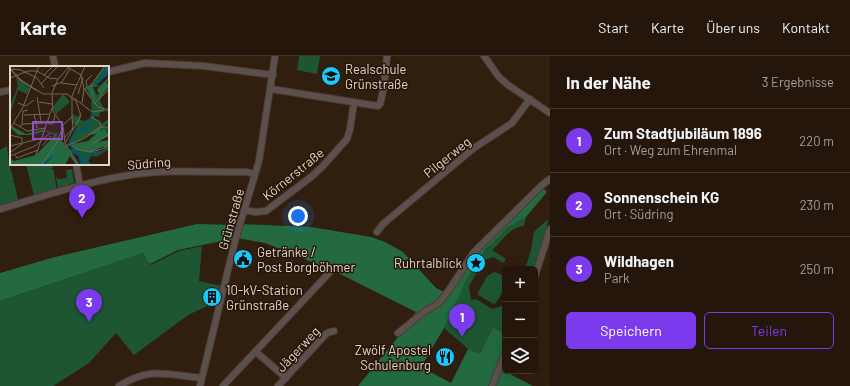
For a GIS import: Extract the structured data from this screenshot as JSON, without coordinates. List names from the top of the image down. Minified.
{"streets":{"street":["Pilgerweg","Südring","Körnerstraße","Grünstraße","Jägerweg"]},"crossings":[["Südring","Grünstraße"],["Körnerstraße","Grünstraße"]],"places":{"school or university":["Realschule Grünstraße"],"public building":["Getränke / Post Borgböhmer"],"place":["Ruhrtalblick"],"building":["10-kV-Station Grünstraße"],"restaurant":["Zwölf Apostel Schulenburg"]},"page":{"header":"Karte","nav":["Start","Karte","Über uns","Kontakt"],"heading":["In der Nähe","3 Ergebnisse"],"list":[{"mark":"1","name":"Zum Stadtjubiläum 1896","note":"Ort · Weg zum Ehrenmal","value":"220 m"},{"mark":"2","name":"Sonnenschein KG","note":"Ort · Südring","value":"230 m"},{"mark":"3","name":"Wildhagen","note":"Park","value":"250 m"}],"pins":["2","3","1"],"map_buttons":["+","−"],"buttons":["Speichern","Teilen"]}}
